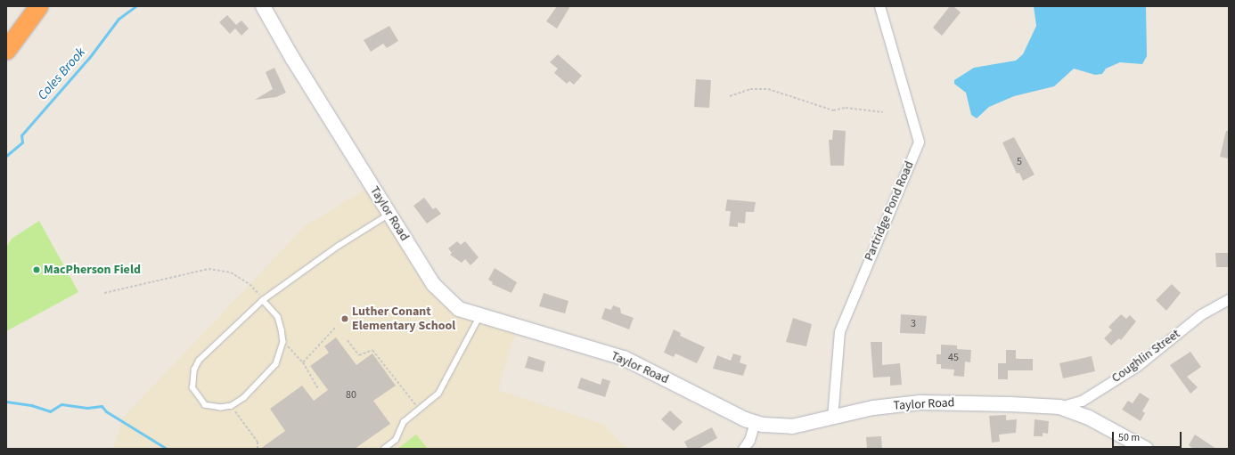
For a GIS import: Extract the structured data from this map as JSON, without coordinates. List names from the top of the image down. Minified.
{"streets":{"street":["Partridge Pond Road","Taylor Road","Coughlin Street"]},"crossings":[["Partridge Pond Road","Taylor Road"],["Taylor Road","Coughlin Street"]],"water":["Coles Brook"],"places":["MacPherson Field","Luther Conant Elementary School"],"house_numbers":["5","3","45","80"],"scale_bar":"50 m"}
